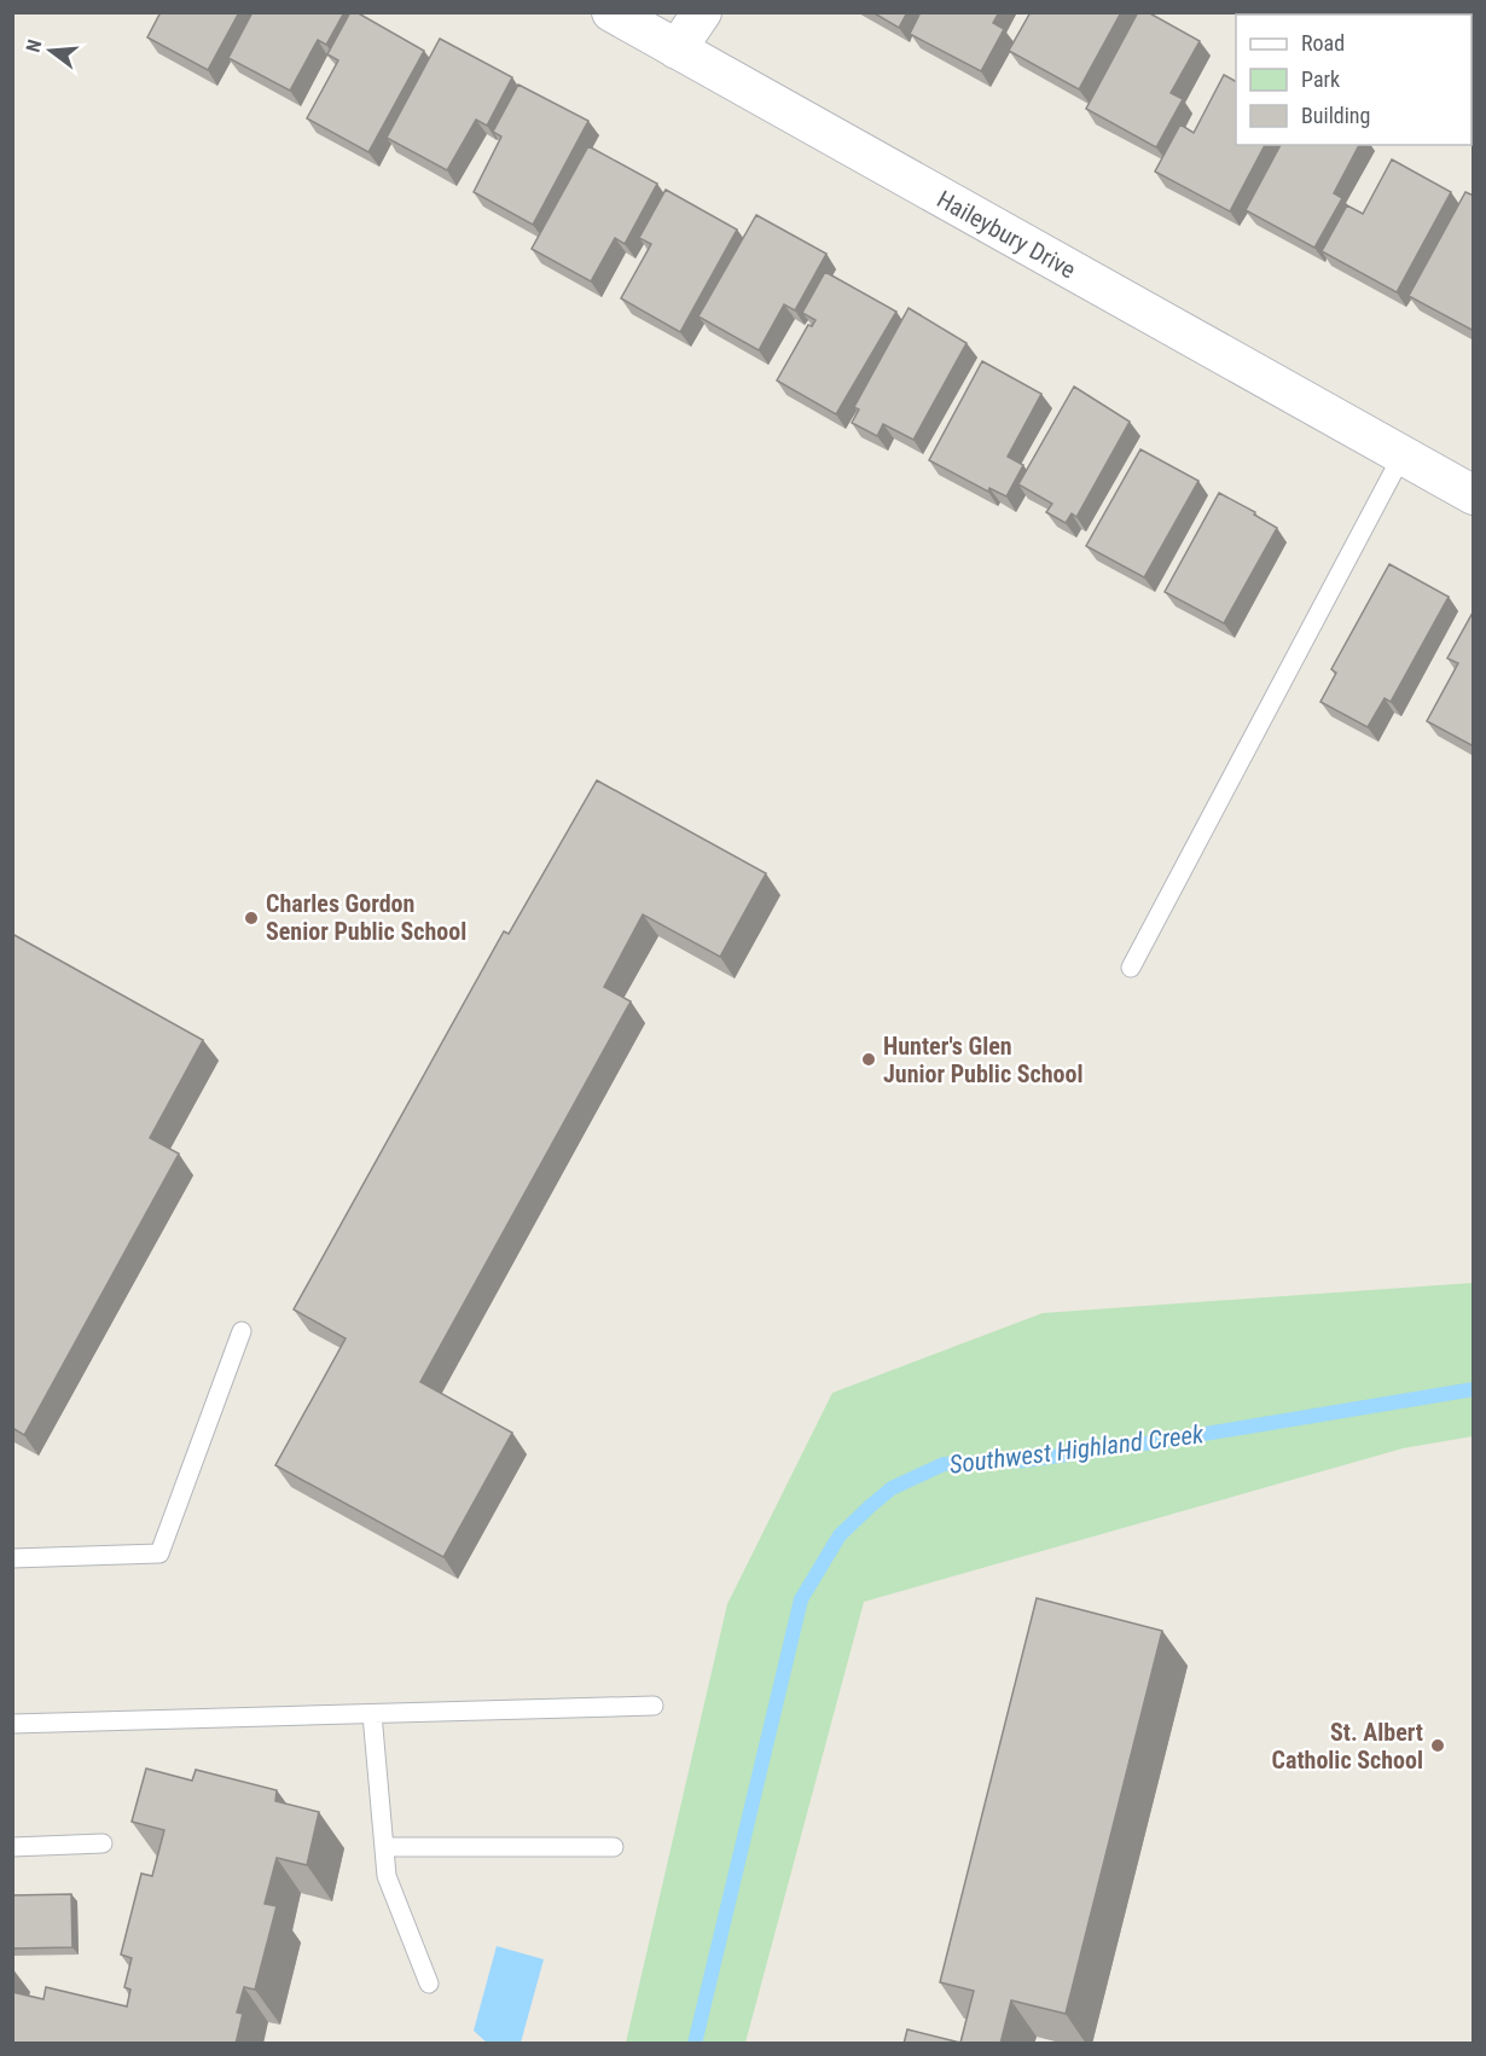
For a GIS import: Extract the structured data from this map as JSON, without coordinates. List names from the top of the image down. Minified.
{"streets":{"street":["Haileybury Drive"]},"water":["Southwest Highland Creek"],"places":["Charles Gordon Senior Public School","Hunter's Glen Junior Public School","St. Albert Catholic School"],"legend":["Road","Park","Building"],"north":"left"}
